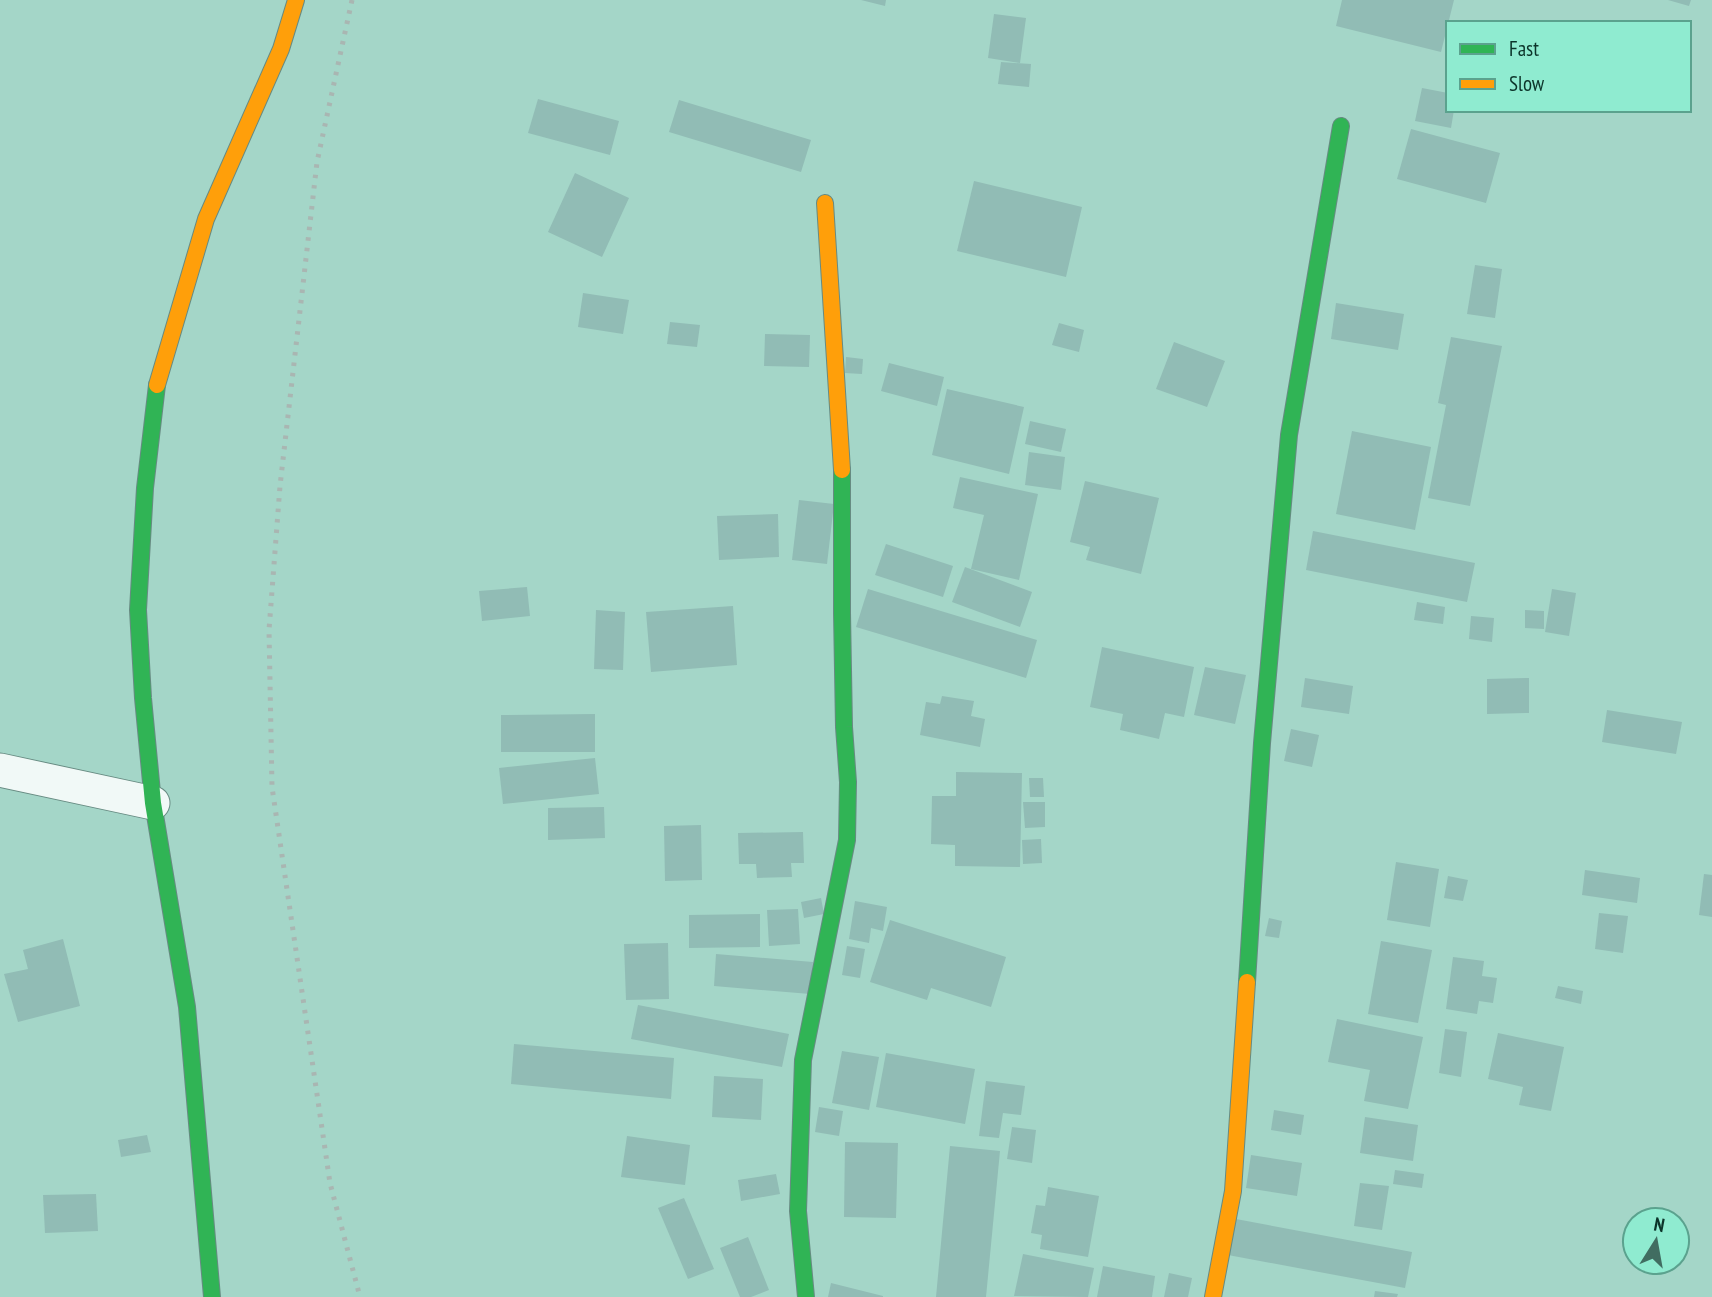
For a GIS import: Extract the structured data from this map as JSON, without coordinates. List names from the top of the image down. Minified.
{"legend":["Fast","Slow"],"north":"top"}
